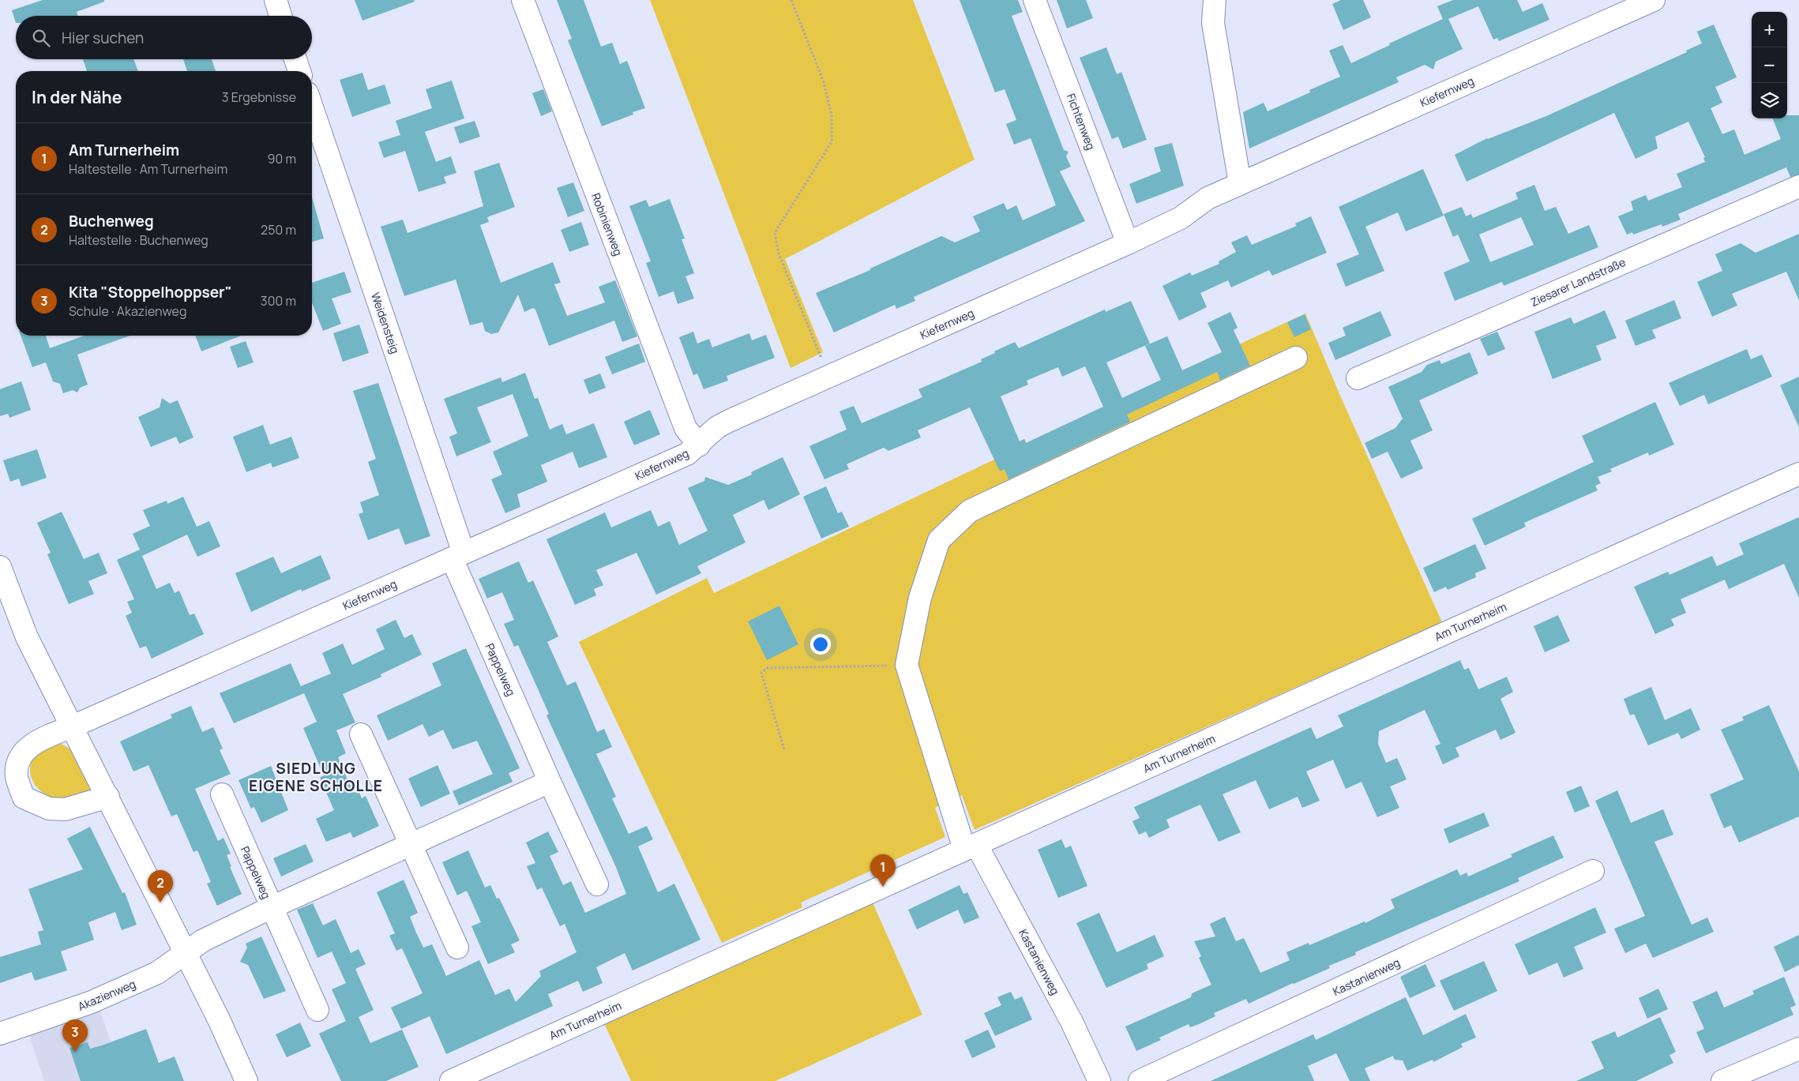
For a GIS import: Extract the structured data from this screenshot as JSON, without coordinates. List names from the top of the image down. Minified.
{"streets":{"street":["Kiefernweg","Fichtenweg","Robinienweg","Ziesarer Landstraße","Weidensteig","Am Turnerheim","Pappelweg","Kastanienweg","Akazienweg"]},"crossings":[["Kiefernweg","Fichtenweg"],["Kiefernweg","Robinienweg"],["Kiefernweg","Weidensteig"],["Kiefernweg","Pappelweg"],["Weidensteig","Pappelweg"],["Am Turnerheim","Kastanienweg"],["Pappelweg","Akazienweg"]],"districts":["SIEDLUNG EIGENE SCHOLLE"],"page":{"map_buttons":["+","−"],"search":"Hier suchen","heading":["In der Nähe","3 Ergebnisse"],"list":[{"mark":"1","name":"Am Turnerheim","note":"Haltestelle · Am Turnerheim","value":"90 m"},{"mark":"2","name":"Buchenweg","note":"Haltestelle · Buchenweg","value":"250 m"},{"mark":"3","name":"Kita \"Stoppelhoppser\"","note":"Schule · Akazienweg","value":"300 m"}],"pins":["1","2","3"]}}
